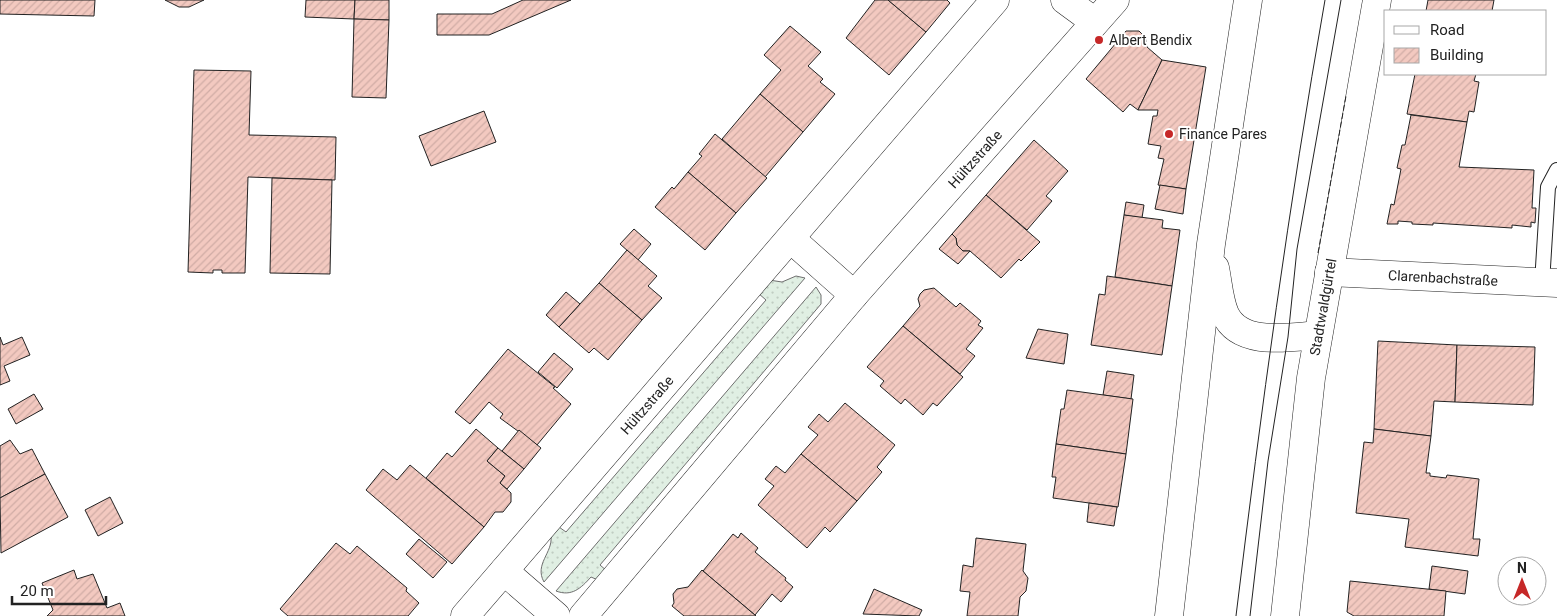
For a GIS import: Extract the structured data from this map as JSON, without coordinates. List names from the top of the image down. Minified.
{"streets":{"street":["Hültzstraße","Clarenbachstraße","Stadtwaldgürtel"]},"crossings":[["Clarenbachstraße","Stadtwaldgürtel"]],"places":["Albert Bendix","Finance Pares"],"legend":["Road","Building"],"scale_bar":"20 m","north":"top"}
